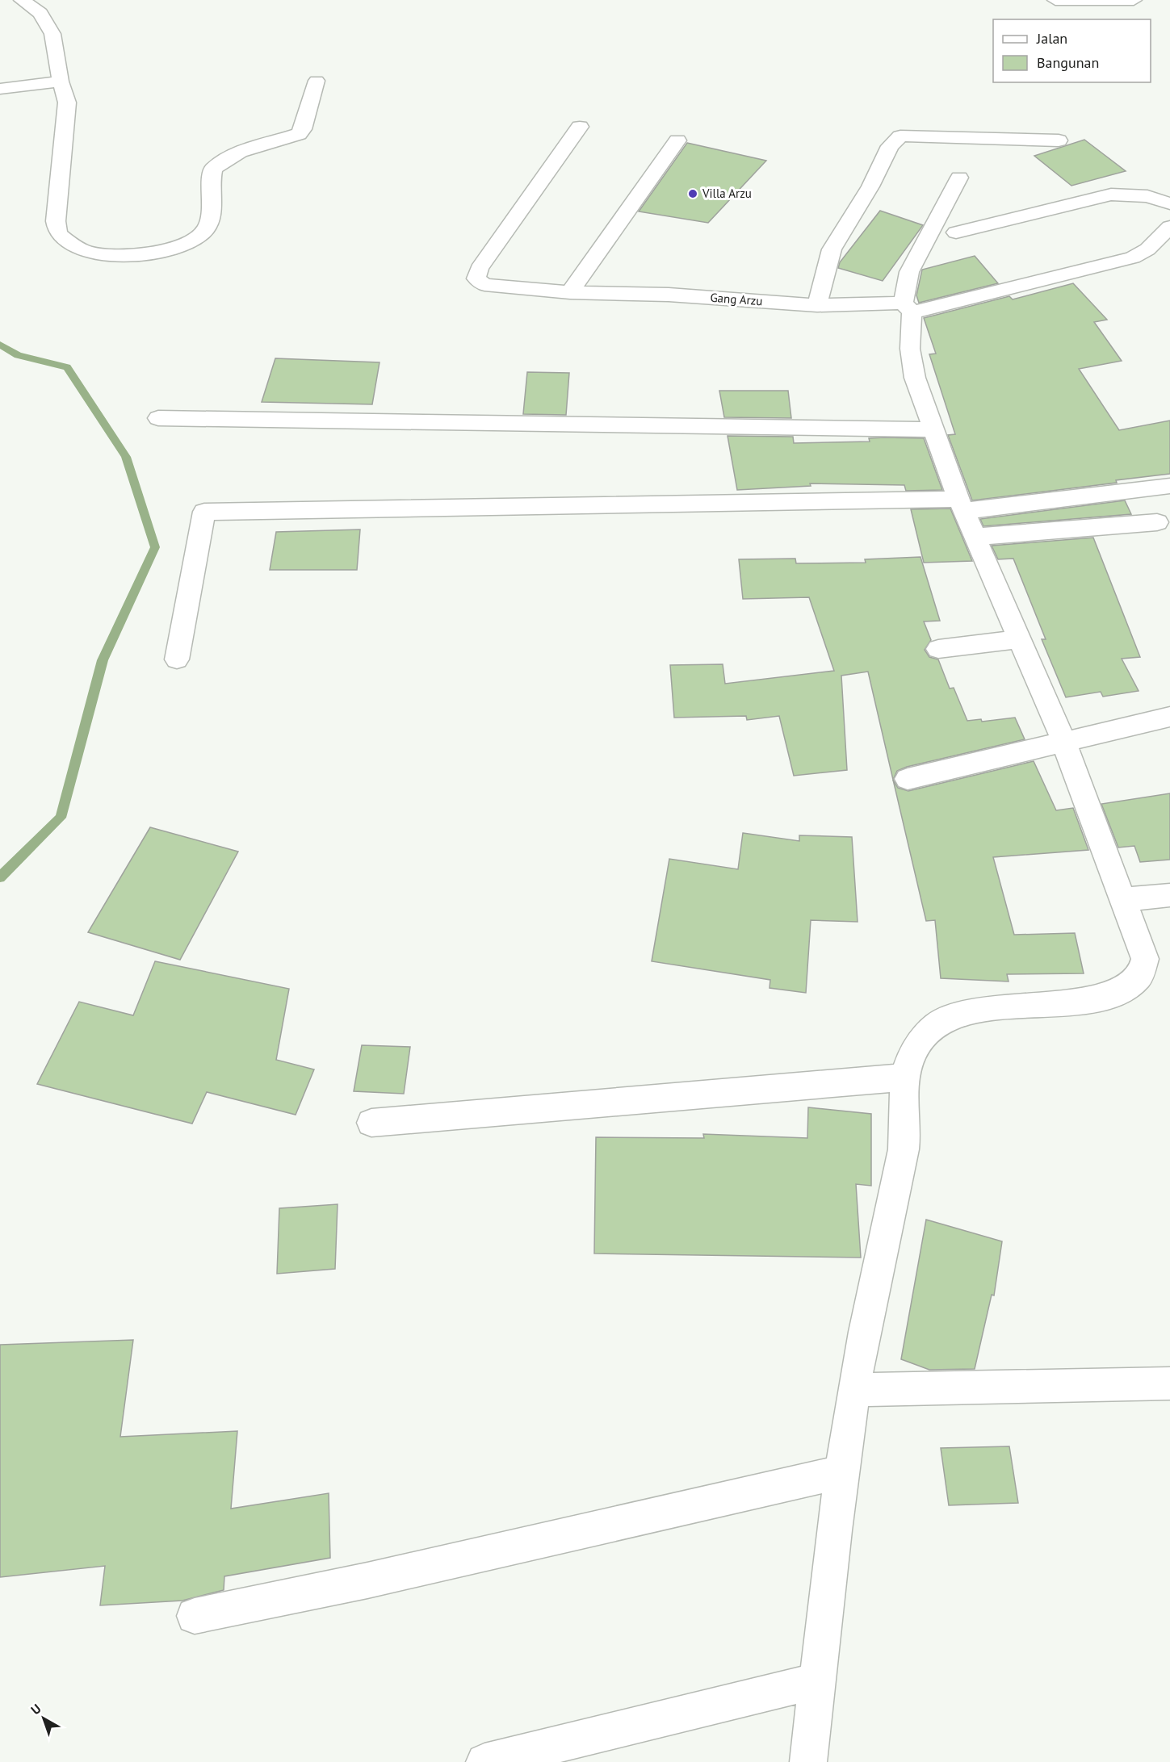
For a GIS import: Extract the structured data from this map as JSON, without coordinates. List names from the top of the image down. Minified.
{"streets":{"street":["Gang Arzu"]},"places":["Villa Arzu"],"legend":["Jalan","Bangunan"],"north":"top left"}
